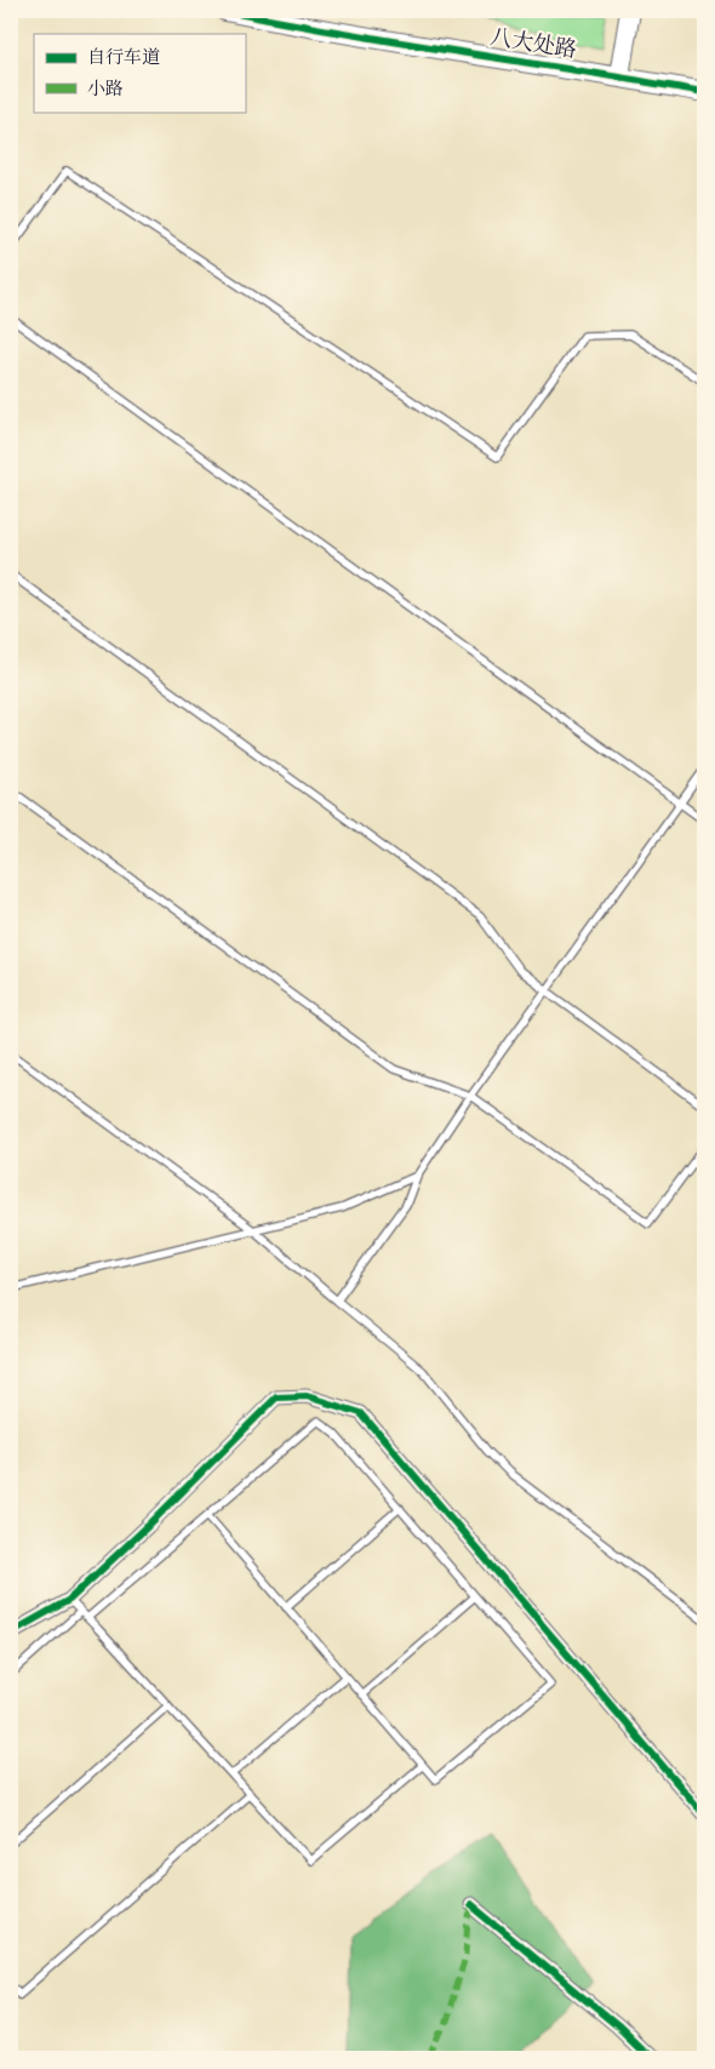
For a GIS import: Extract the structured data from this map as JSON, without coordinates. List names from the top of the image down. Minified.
{"streets":{"street":["八大处路"]},"legend":["自行车道","小路"]}
